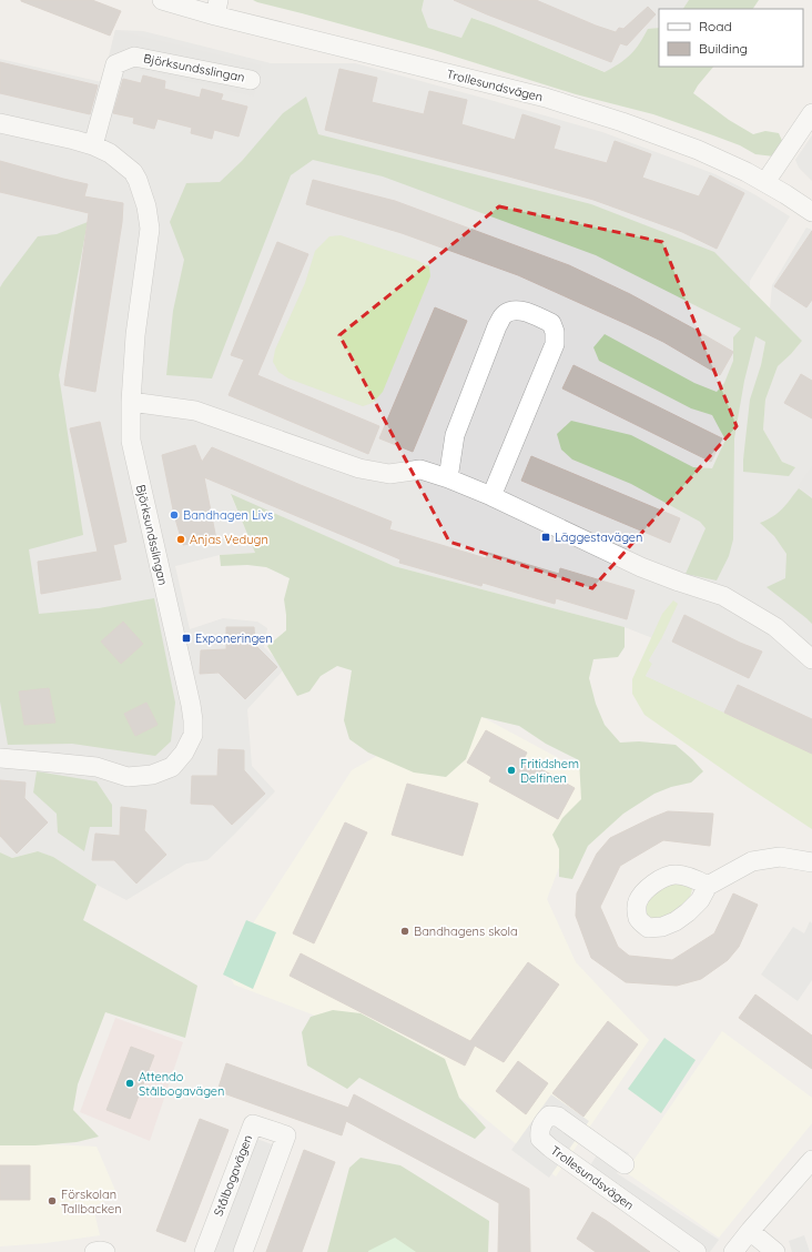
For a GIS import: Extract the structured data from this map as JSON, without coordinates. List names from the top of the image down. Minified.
{"streets":{"street":["Björksundsslingan","Trollesundsvägen","Stålbogavägen"]},"places":{"other":["Bandhagen Livs","Anjas Vedugn","Fritidshem Delfinen","Bandhagens skola","Attendo Stålbogavägen","Förskolan Tallbacken"],"transit":["Läggestavägen","Exponeringen"]},"legend":["Road","Building"]}
